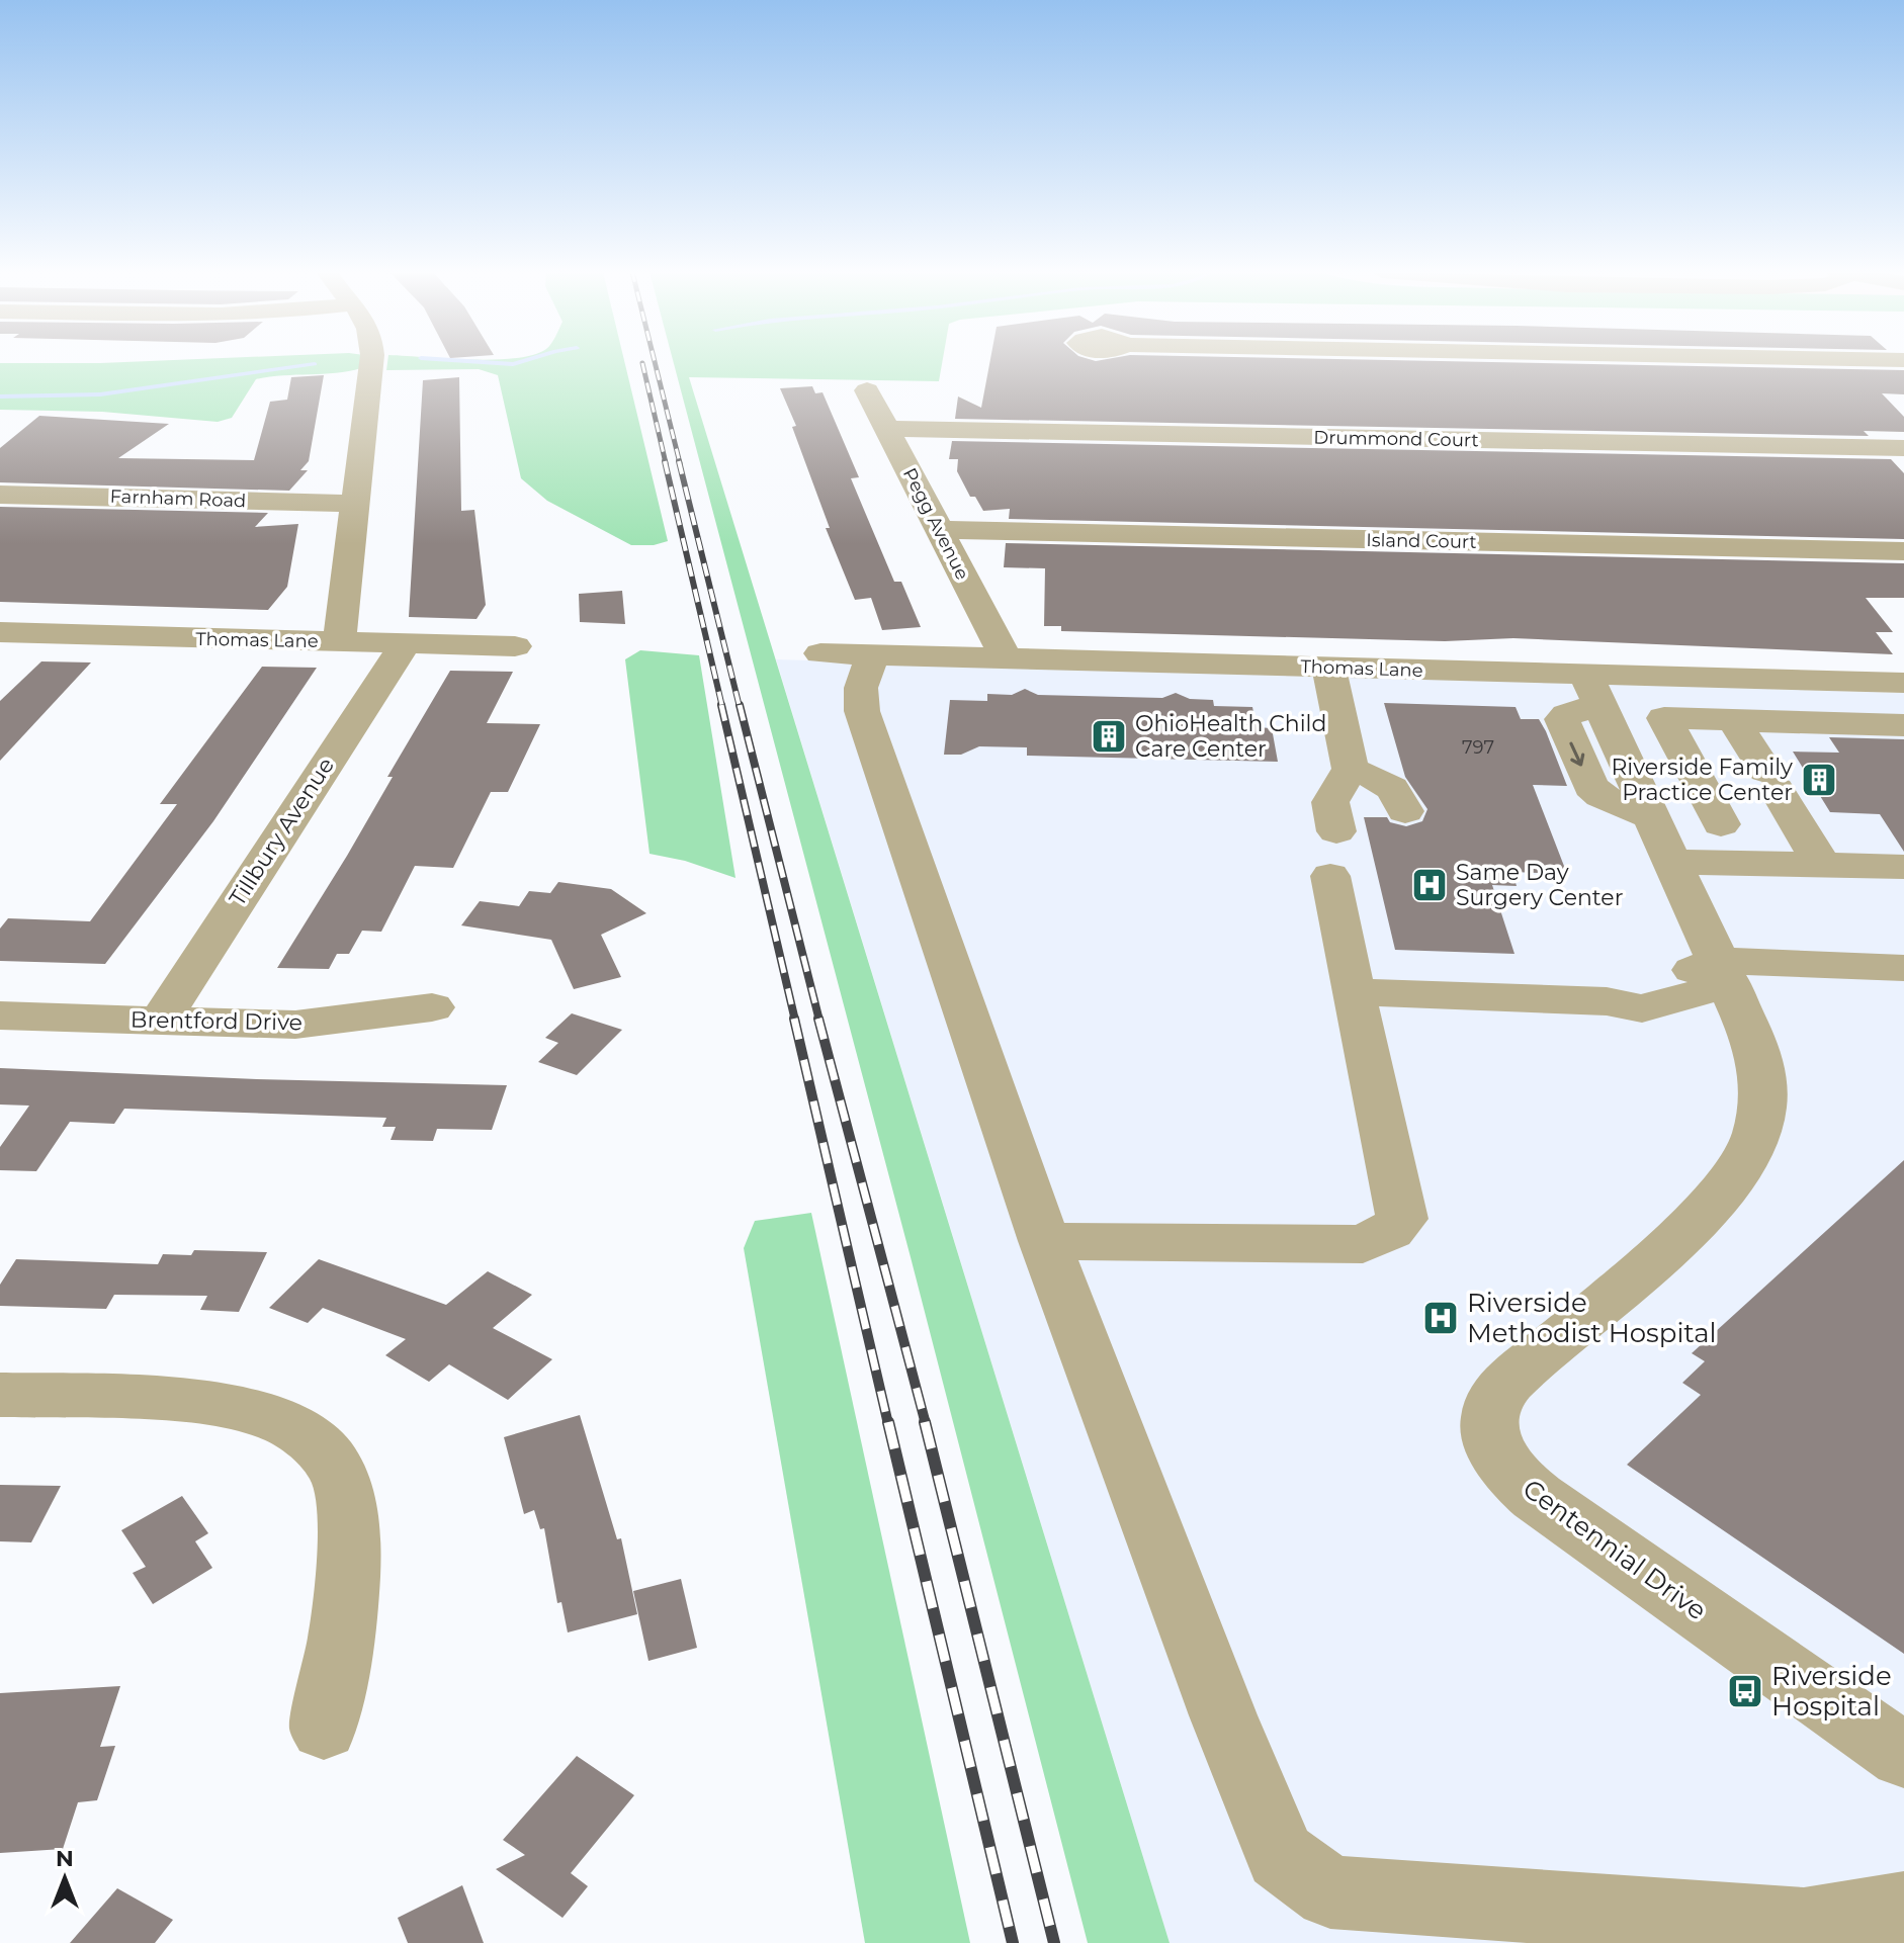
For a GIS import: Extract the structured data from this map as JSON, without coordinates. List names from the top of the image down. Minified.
{"streets":{"street":["Drummond Court","Farnham Road","Pegg Avenue","Island Court","Thomas Lane","Tillbury Avenue","Brentford Drive","Centennial Drive"]},"crossings":[["Drummond Court","Pegg Avenue"],["Pegg Avenue","Island Court"],["Pegg Avenue","Thomas Lane"],["Thomas Lane","Tillbury Avenue"],["Thomas Lane","Centennial Drive"],["Tillbury Avenue","Brentford Drive"]],"places":{"building":["OhioHealth Child Care Center","Riverside Family Practice Center"],"hospital":["Same Day Surgery Center","Riverside Methodist Hospital"],"bus stop":["Riverside Hospital"]},"house_numbers":["797"],"north":"top"}
